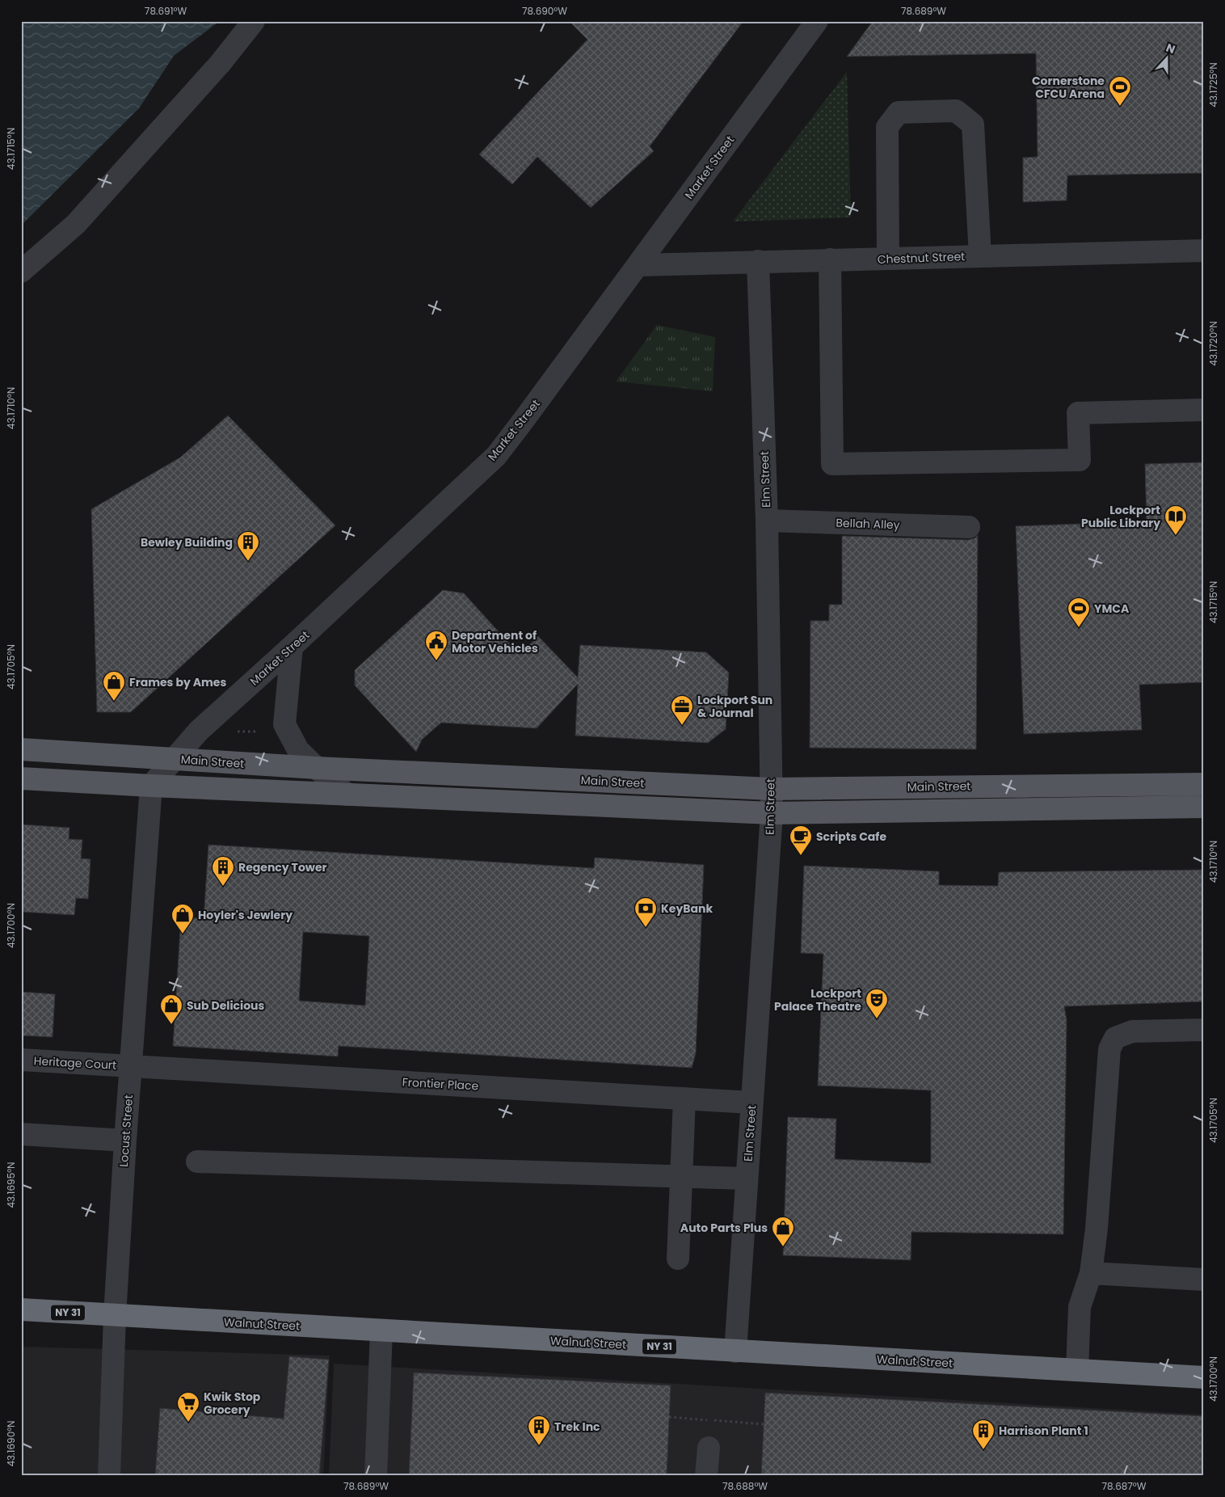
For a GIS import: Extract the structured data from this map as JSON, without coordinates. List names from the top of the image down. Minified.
{"streets":{"highway":["NY 31","Walnut Street"],"main road":["Main Street"],"street":["Market Street","Chestnut Street","Elm Street","Bellah Alley","Heritage Court","Frontier Place","Locust Street"]},"crossings":[["Market Street","Chestnut Street"],["Market Street","Main Street"],["Market Street","Locust Street"],["Chestnut Street","Elm Street"],["Elm Street","Bellah Alley"],["Elm Street","Main Street"],["Elm Street","Frontier Place"],["Elm Street","Walnut Street"],["Heritage Court","Frontier Place"],["Heritage Court","Locust Street"],["Frontier Place","Locust Street"],["Locust Street","Walnut Street"]],"places":{"sports":["Cornerstone CFCU Arena","YMCA"],"library":["Lockport Public Library"],"building":["Bewley Building","Regency Tower","Trek Inc","Harrison Plant 1"],"public building":["Department of Motor Vehicles"],"shop":["Frames by Ames","Hoyler's Jewlery","Sub Delicious","Auto Parts Plus"],"office":["Lockport Sun & Journal"],"cafe":["Scripts Cafe"],"bank":["KeyBank"],"theatre":["Lockport Palace Theatre"],"supermarket":["Kwik Stop Grocery"]},"north":"top","coordinates":["78.691°W","78.690°W","78.689°W","43.1725°N","43.1715°N","43.1720°N","43.1710°N","43.1705°N","43.1700°N","43.1695°N","43.1690°N","78.688°W","78.687°W"]}
